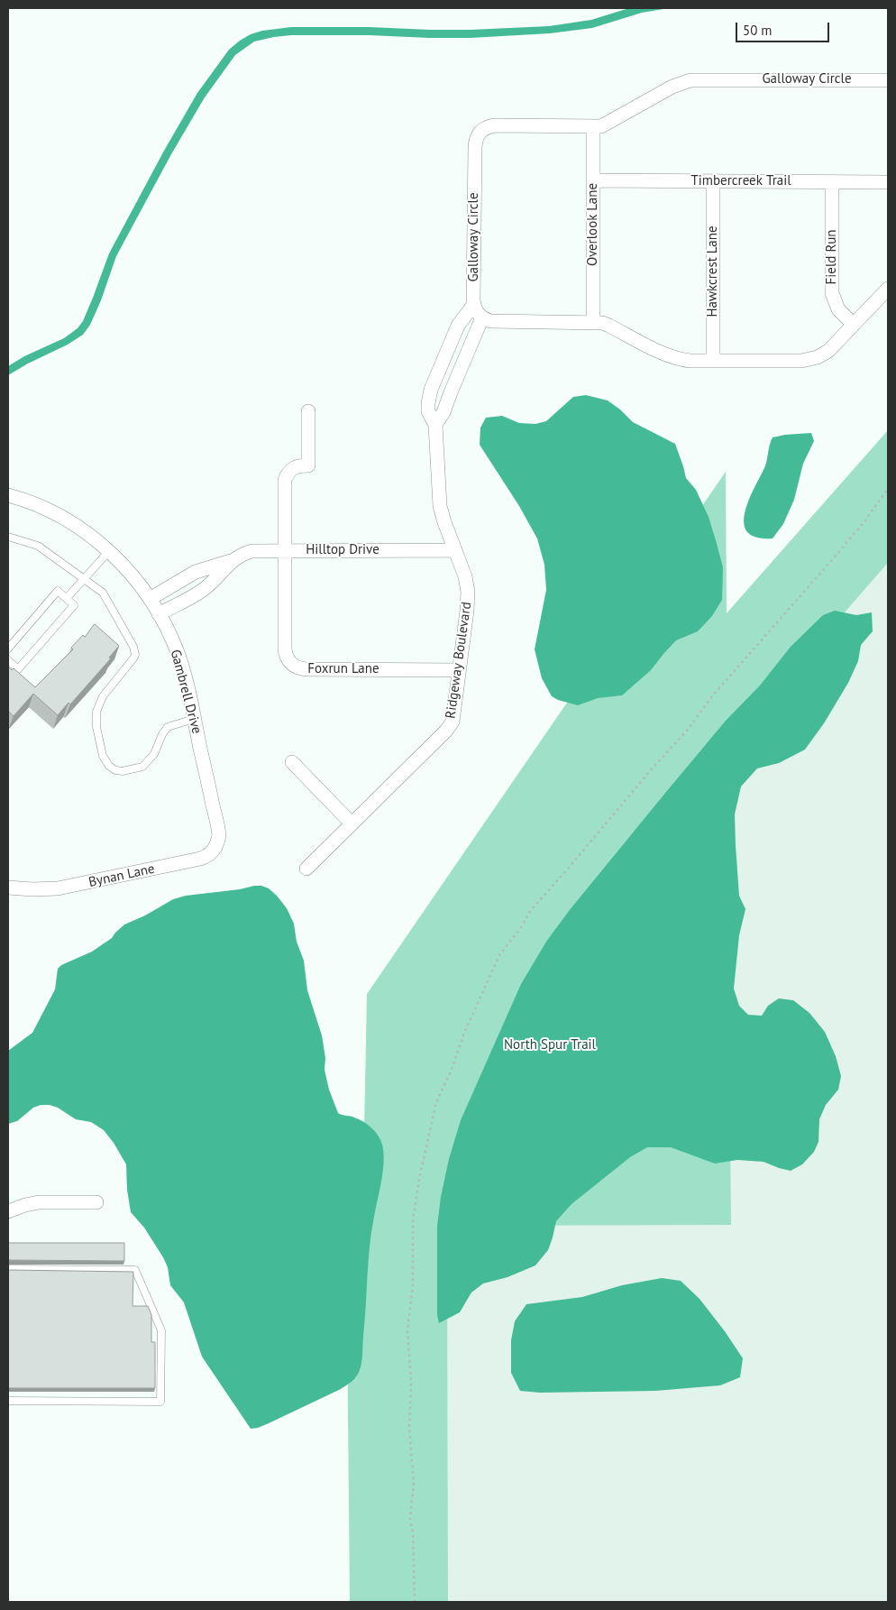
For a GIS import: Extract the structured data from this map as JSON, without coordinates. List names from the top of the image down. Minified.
{"streets":{"street":["Galloway Circle","Timbercreek Trail","Overlook Lane","Field Run","Hawkcrest Lane","Hilltop Drive","Ridgeway Boulevard","Foxrun Lane","Gambrell Drive","Bynan Lane"]},"crossings":[["Galloway Circle","Overlook Lane"],["Galloway Circle","Ridgeway Boulevard"],["Timbercreek Trail","Overlook Lane"],["Timbercreek Trail","Field Run"],["Timbercreek Trail","Hawkcrest Lane"],["Hilltop Drive","Ridgeway Boulevard"],["Hilltop Drive","Foxrun Lane"],["Hilltop Drive","Gambrell Drive"],["Ridgeway Boulevard","Foxrun Lane"],["Gambrell Drive","Bynan Lane"]],"parks":["North Spur Trail"],"scale_bar":"50 m"}
